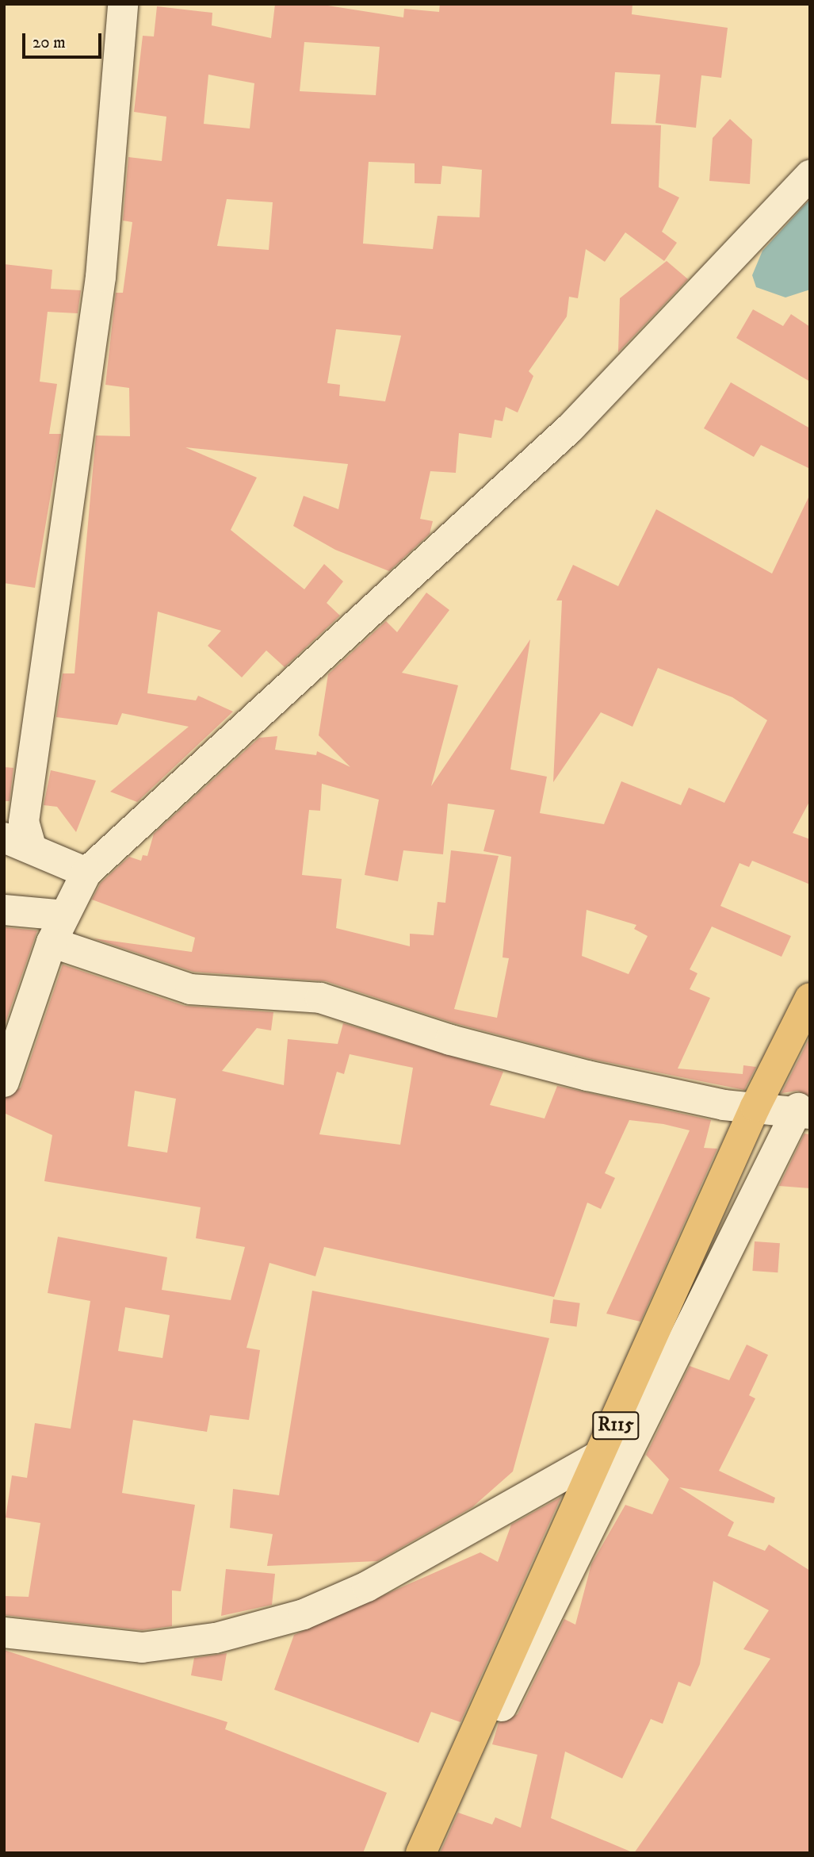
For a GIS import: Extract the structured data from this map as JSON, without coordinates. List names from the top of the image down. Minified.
{"streets":{"main road":["R115"]},"scale_bar":"20 m"}
